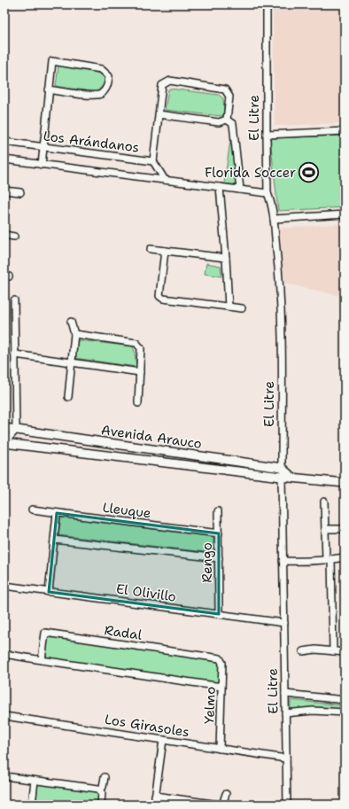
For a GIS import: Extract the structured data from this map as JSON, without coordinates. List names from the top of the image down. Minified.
{"streets":{"street":["El Litre","Los Arándanos","Avenida Arauco","Lleuque","Rengo","El Olivillo","Radal","Yelmo","Los Girasoles"]},"crossings":[["El Litre","Avenida Arauco"],["El Litre","El Olivillo"],["El Litre","Los Girasoles"],["Lleuque","Rengo"],["Rengo","El Olivillo"],["Radal","Yelmo"],["Yelmo","Los Girasoles"]],"places":{"sports":["Florida Soccer"]}}
